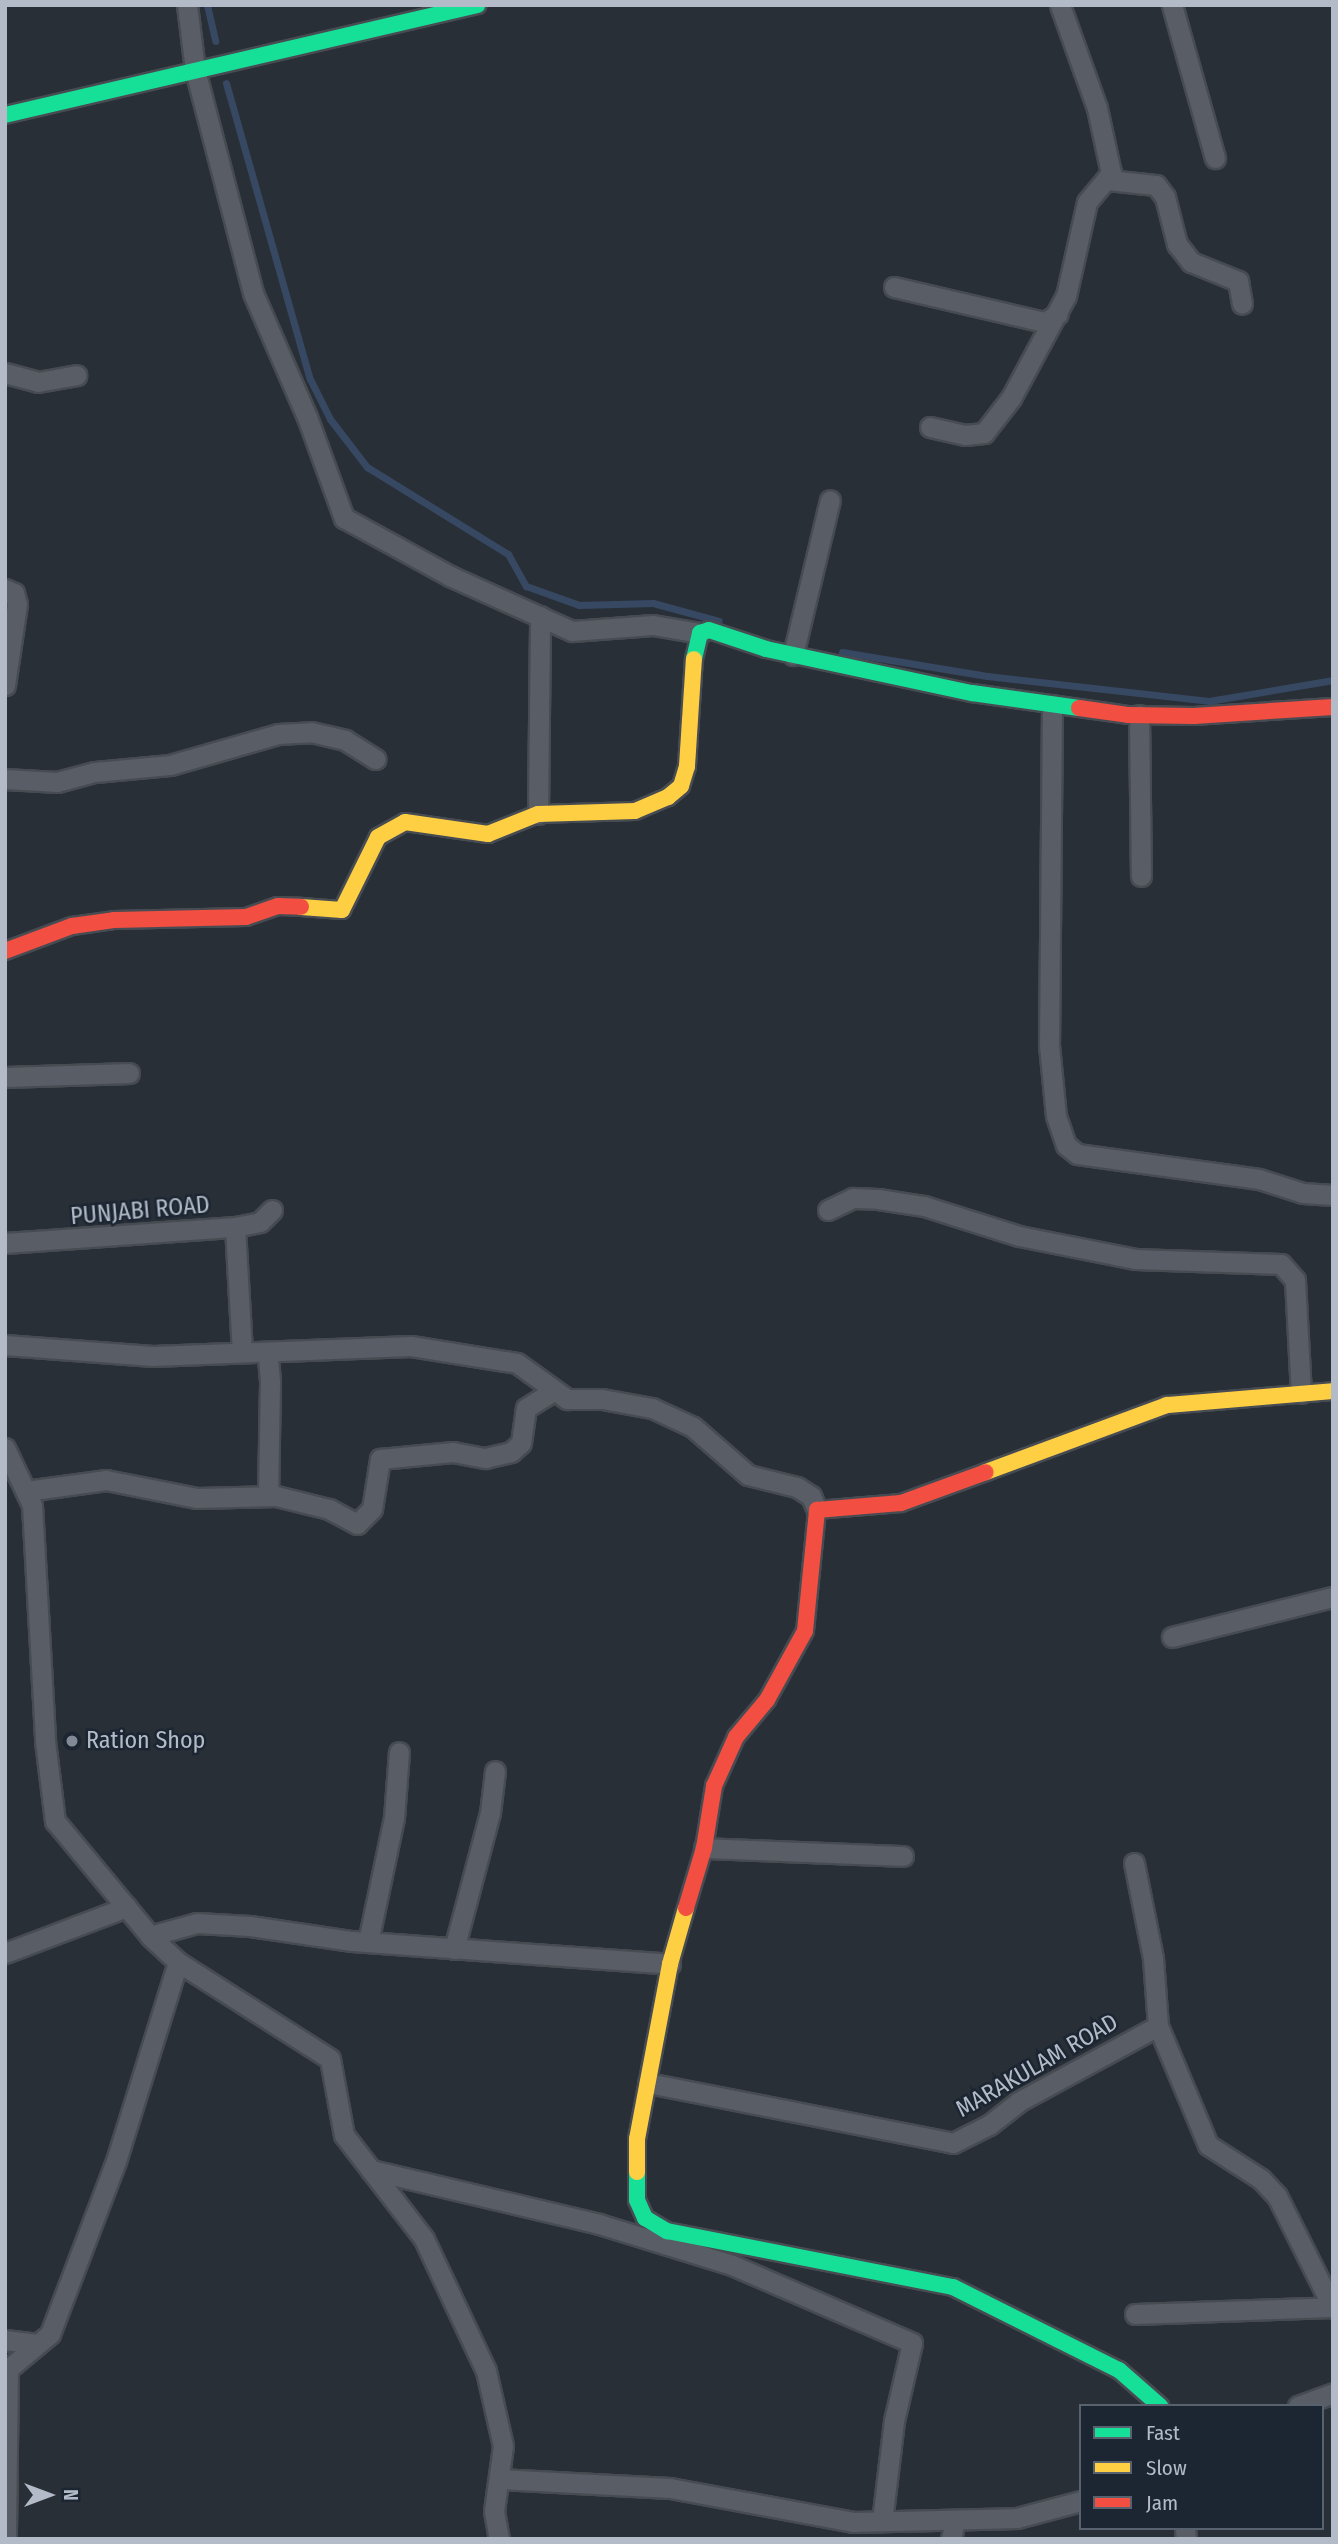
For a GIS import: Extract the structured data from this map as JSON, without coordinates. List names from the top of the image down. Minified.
{"streets":{"street":["PUNJABI ROAD","MARAKULAM ROAD"]},"places":["Ration Shop"],"legend":["Fast","Slow","Jam"],"north":"right"}
